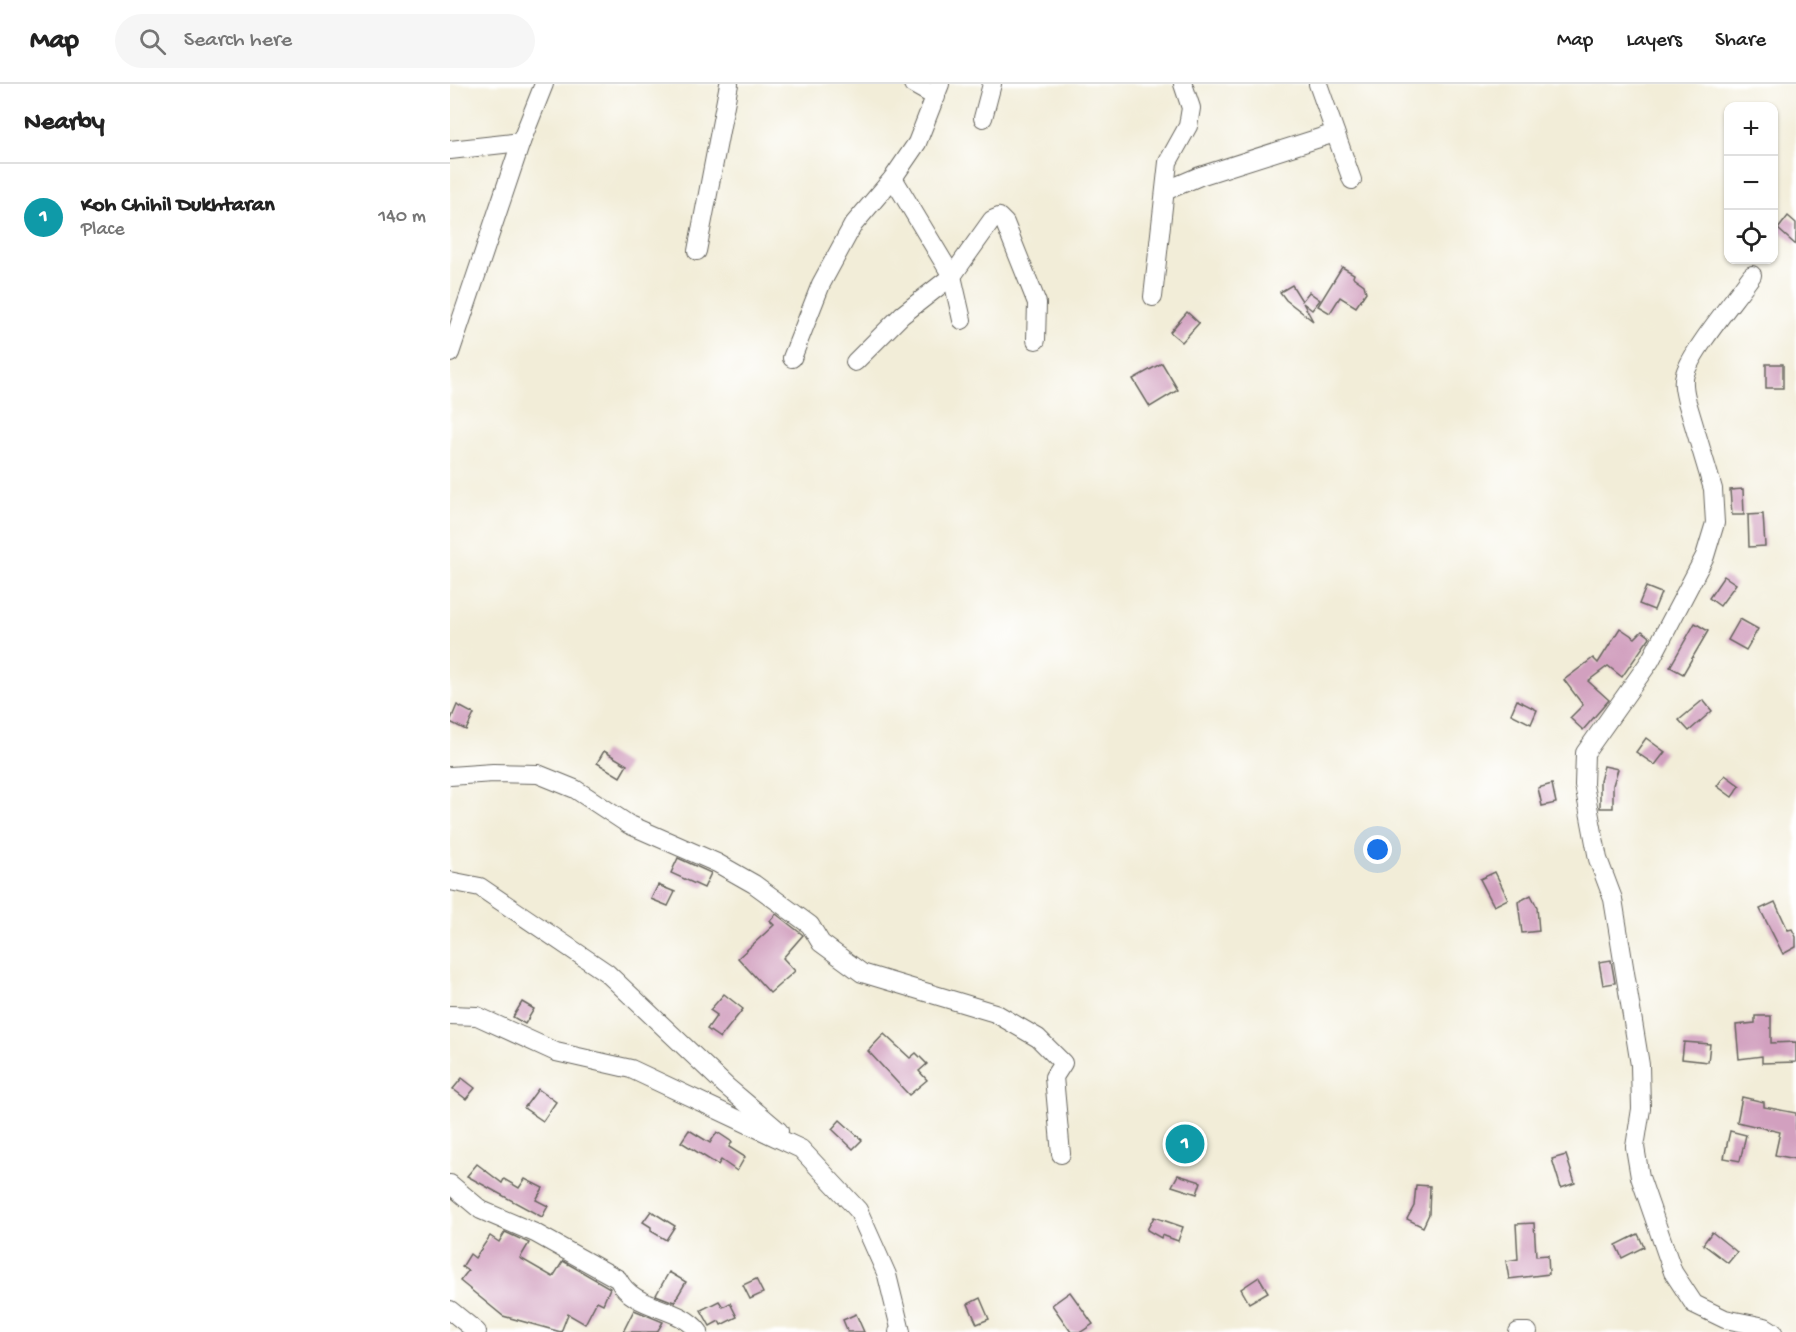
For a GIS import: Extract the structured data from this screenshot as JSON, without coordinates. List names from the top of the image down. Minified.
{"page":{"header":"Map","search":"Search here","nav":["Map","Layers","Share"],"heading":"Nearby","map_buttons":["+","−"],"list":[{"mark":"1","name":"Koh Chihil Dukhtaran","note":"Place","value":"140 m"}],"pins":"1"}}
